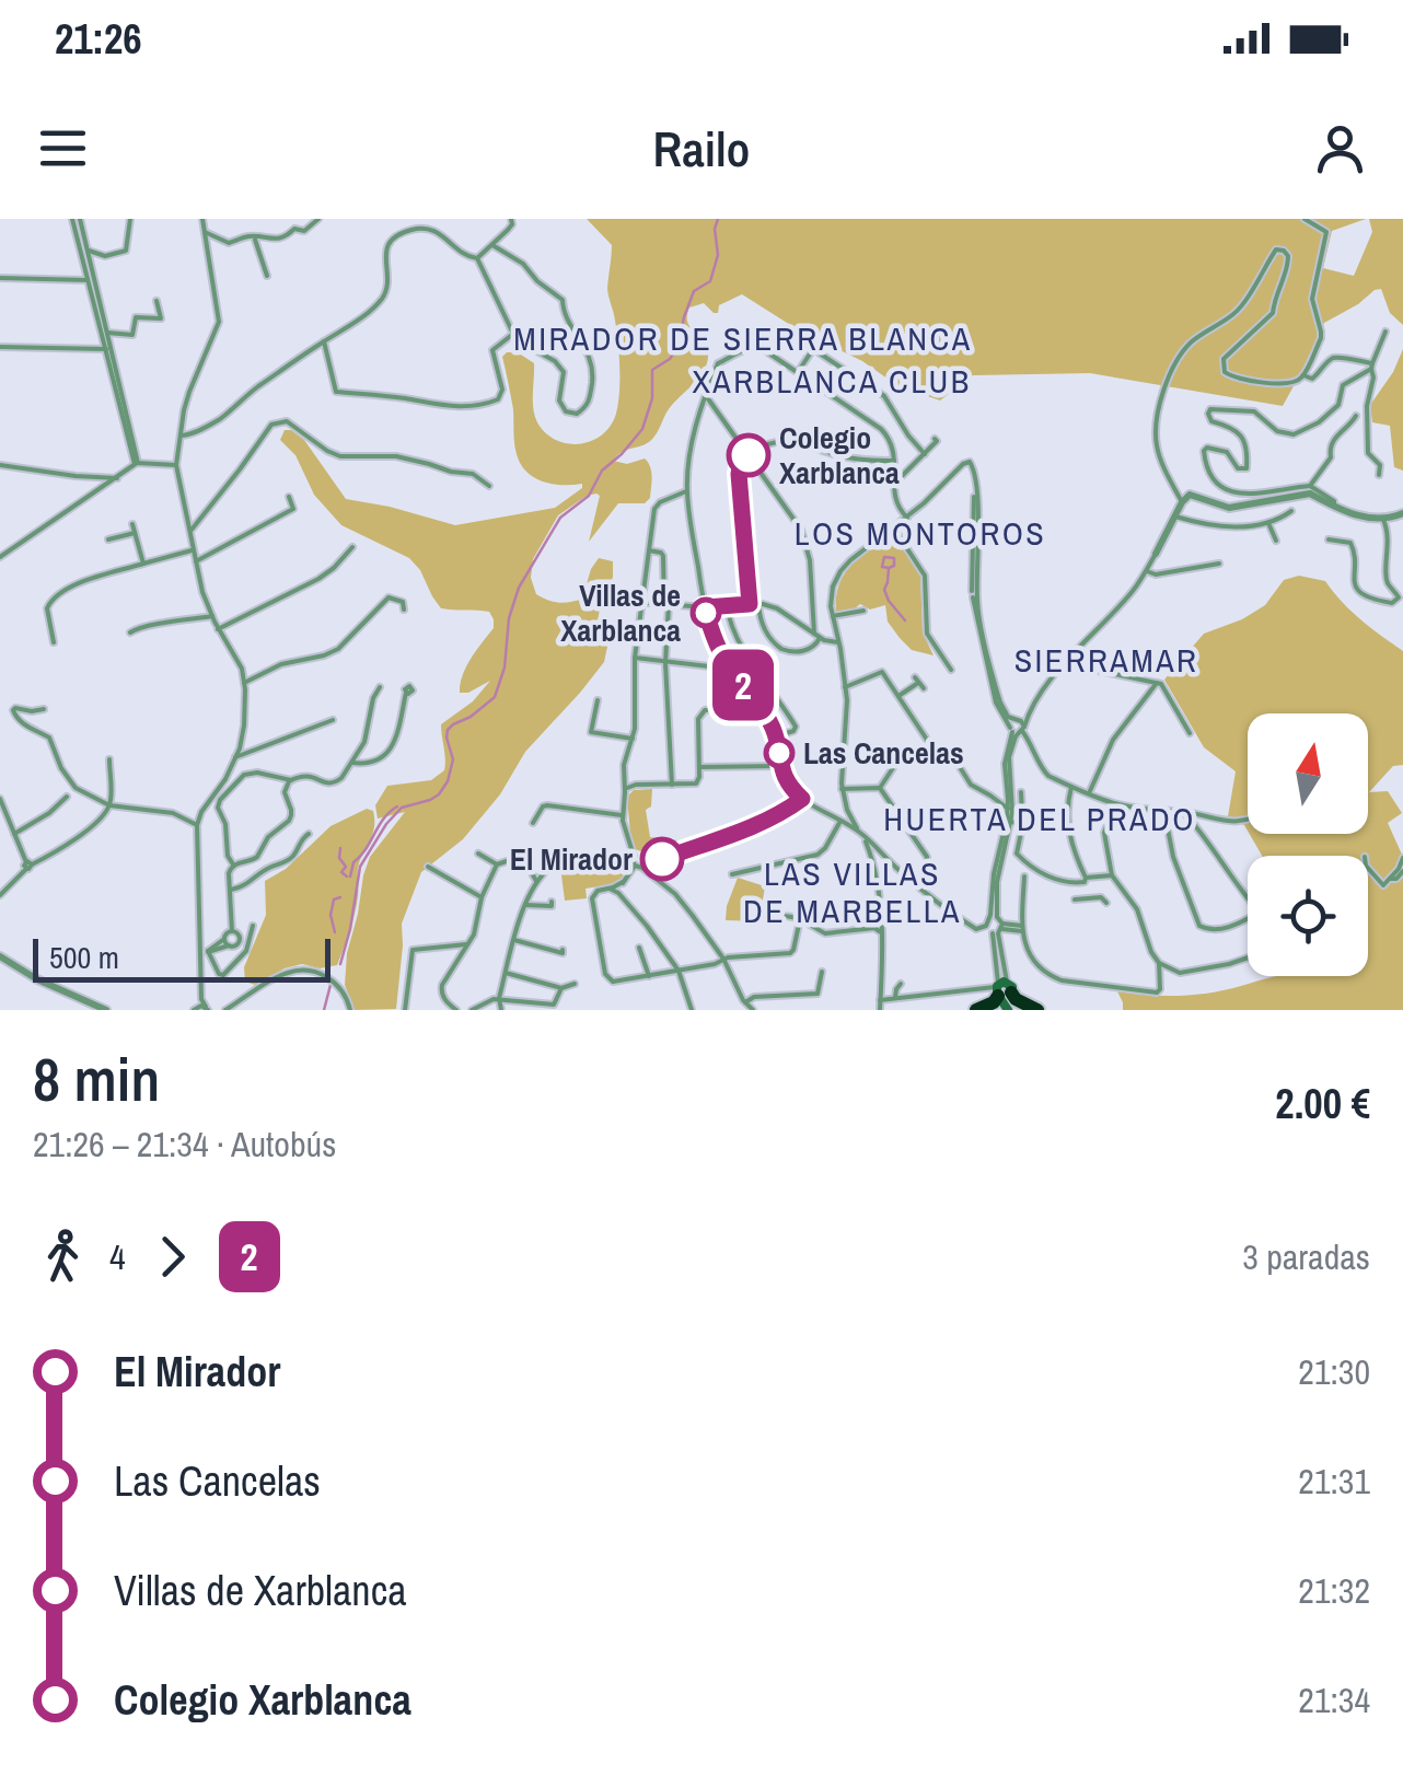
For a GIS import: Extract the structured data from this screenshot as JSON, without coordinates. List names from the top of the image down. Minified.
{"districts":["MIRADOR DE SIERRA BLANCA","XARBLANCA CLUB","LOS MONTOROS","SIERRAMAR","HUERTA DEL PRADO","LAS VILLAS DE MARBELLA"],"places":["Colegio Xarblanca","Villas de Xarblanca","Las Cancelas","El Mirador"],"lines":["bus line 2"],"scale_bar":"500 m","north":"top","page":{"status":"21:26","header":"Railo","on_map":"2","scale":"500 m","heading":["8 min","21:26 – 21:34 · Autobús","2.00 €"],"legs":["4","2","3 paradas"],"list":[{"name":"El Mirador","value":"21:30"},{"name":"Las Cancelas","value":"21:31"},{"name":"Villas de Xarblanca","value":"21:32"},{"name":"Colegio Xarblanca","value":"21:34"}]}}
